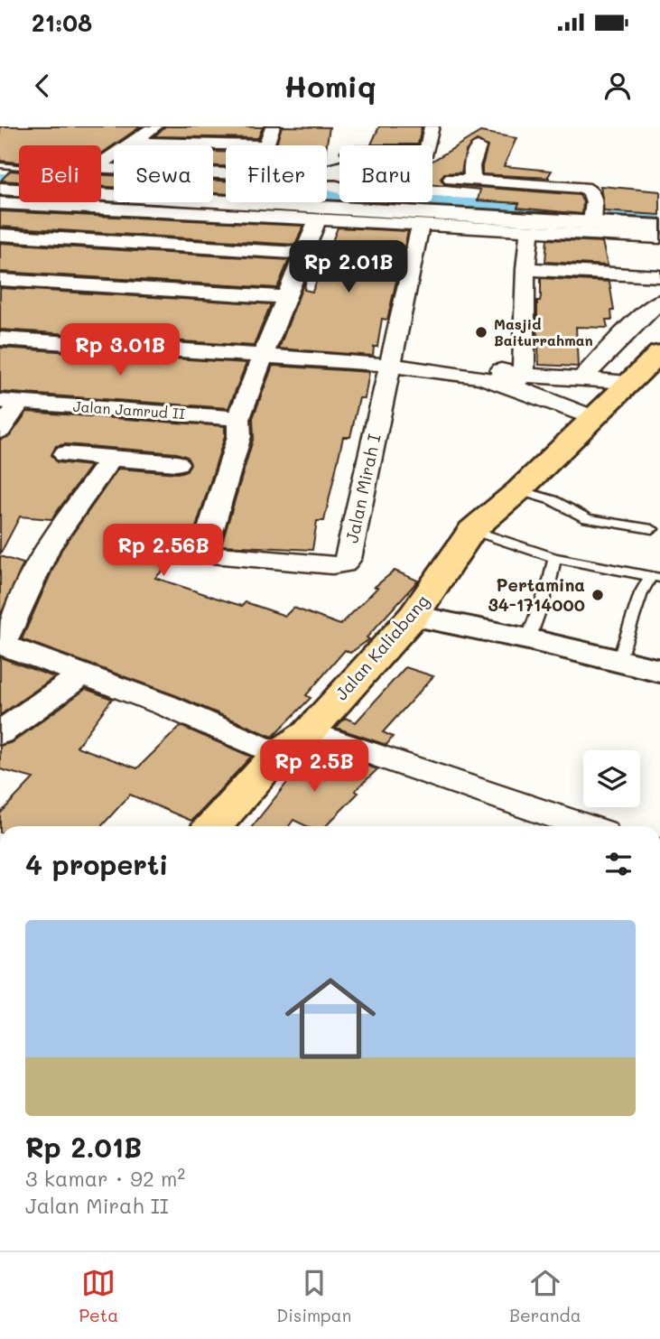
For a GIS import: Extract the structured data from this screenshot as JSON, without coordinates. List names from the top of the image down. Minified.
{"streets":{"main road":["Jalan Kaliabang"],"street":["Jalan Jamrud II","Jalan Mirah I"]},"crossings":[["Jalan Jamrud II","Jalan Mirah I"]],"places":["Masjid Baiturrahman","Pertamina 34-1714000"],"page":{"status":"21:08","header":"Homiq","chip":["Beli","Sewa","Filter","Baru"],"price":["Rp 2.01B","Rp 3.01B","Rp 2.56B","Rp 2.5B"],"heading":"4 properti","list":[{"name":"Rp 2.01B","note":"3 kamar · 92 m² · Jalan Mirah II"}],"tabs":["Peta","Disimpan","Beranda"]}}
